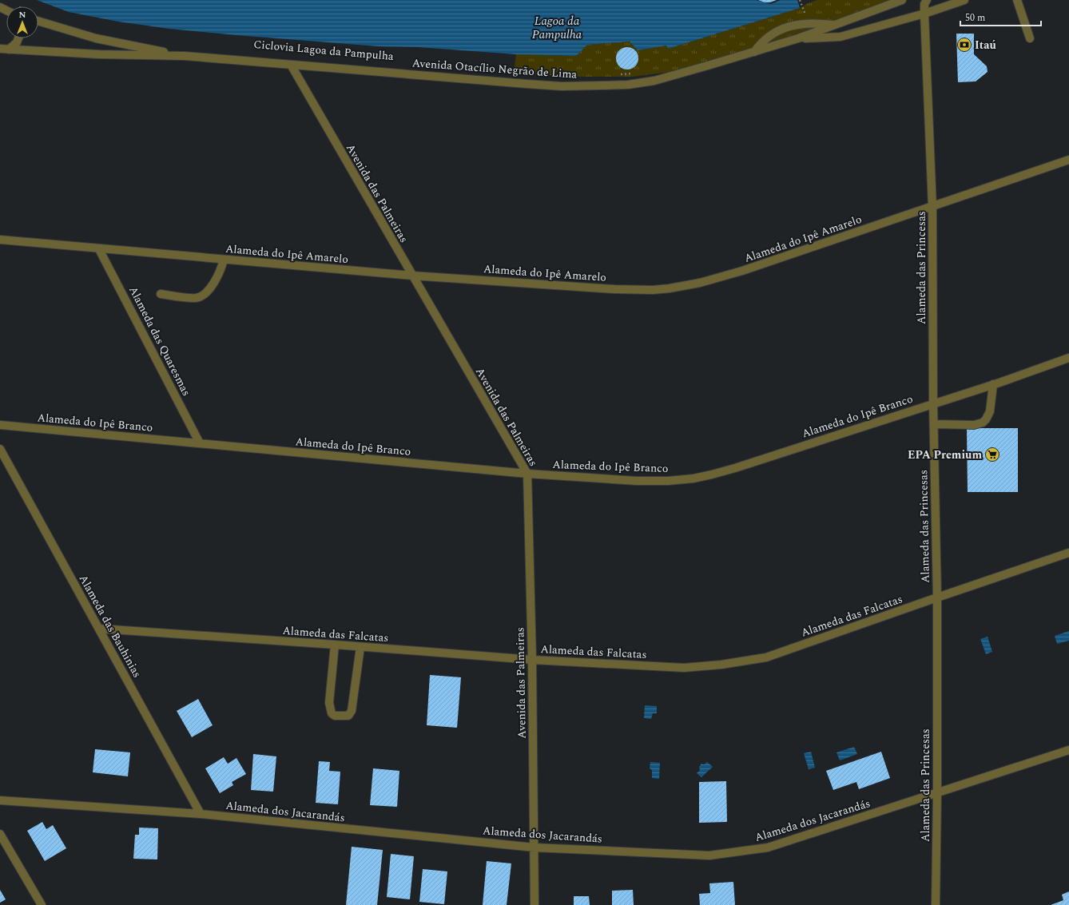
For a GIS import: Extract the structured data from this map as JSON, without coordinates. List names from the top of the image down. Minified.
{"streets":{"street":["Avenida Otacílio Negrão de Lima","Avenida das Palmeiras","Alameda do Ipê Amarelo","Alameda das Princesas","Alameda das Quaresmas","Alameda do Ipê Branco","Alameda das Falcatas","Alameda das Bauhinias","Alameda dos Jacarandás"]},"crossings":[["Avenida Otacílio Negrão de Lima","Avenida das Palmeiras"],["Avenida Otacílio Negrão de Lima","Alameda das Princesas"],["Avenida das Palmeiras","Alameda do Ipê Amarelo"],["Avenida das Palmeiras","Alameda do Ipê Branco"],["Avenida das Palmeiras","Alameda das Falcatas"],["Avenida das Palmeiras","Alameda dos Jacarandás"],["Alameda do Ipê Amarelo","Alameda das Princesas"],["Alameda do Ipê Amarelo","Alameda das Quaresmas"],["Alameda das Princesas","Alameda do Ipê Branco"],["Alameda das Princesas","Alameda das Falcatas"],["Alameda das Princesas","Alameda dos Jacarandás"],["Alameda das Quaresmas","Alameda do Ipê Branco"],["Alameda das Falcatas","Alameda das Bauhinias"],["Alameda das Bauhinias","Alameda dos Jacarandás"]],"water":["Lagoa da Pampulha"],"places":{"bank":["Itaú"],"supermarket":["EPA Premium"]},"scale_bar":"50 m","north":"top"}
